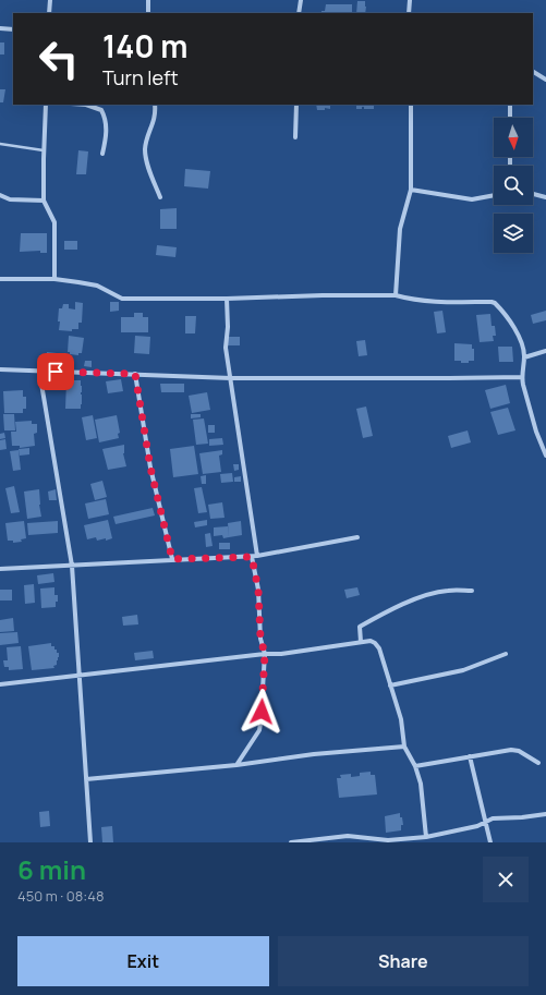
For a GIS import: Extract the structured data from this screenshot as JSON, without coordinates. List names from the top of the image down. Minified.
{"north":"bottom","page":{"turn":["140 m","Turn left"],"heading":["6 min","450 m · 08:48"],"buttons":["Exit","Share"]}}
